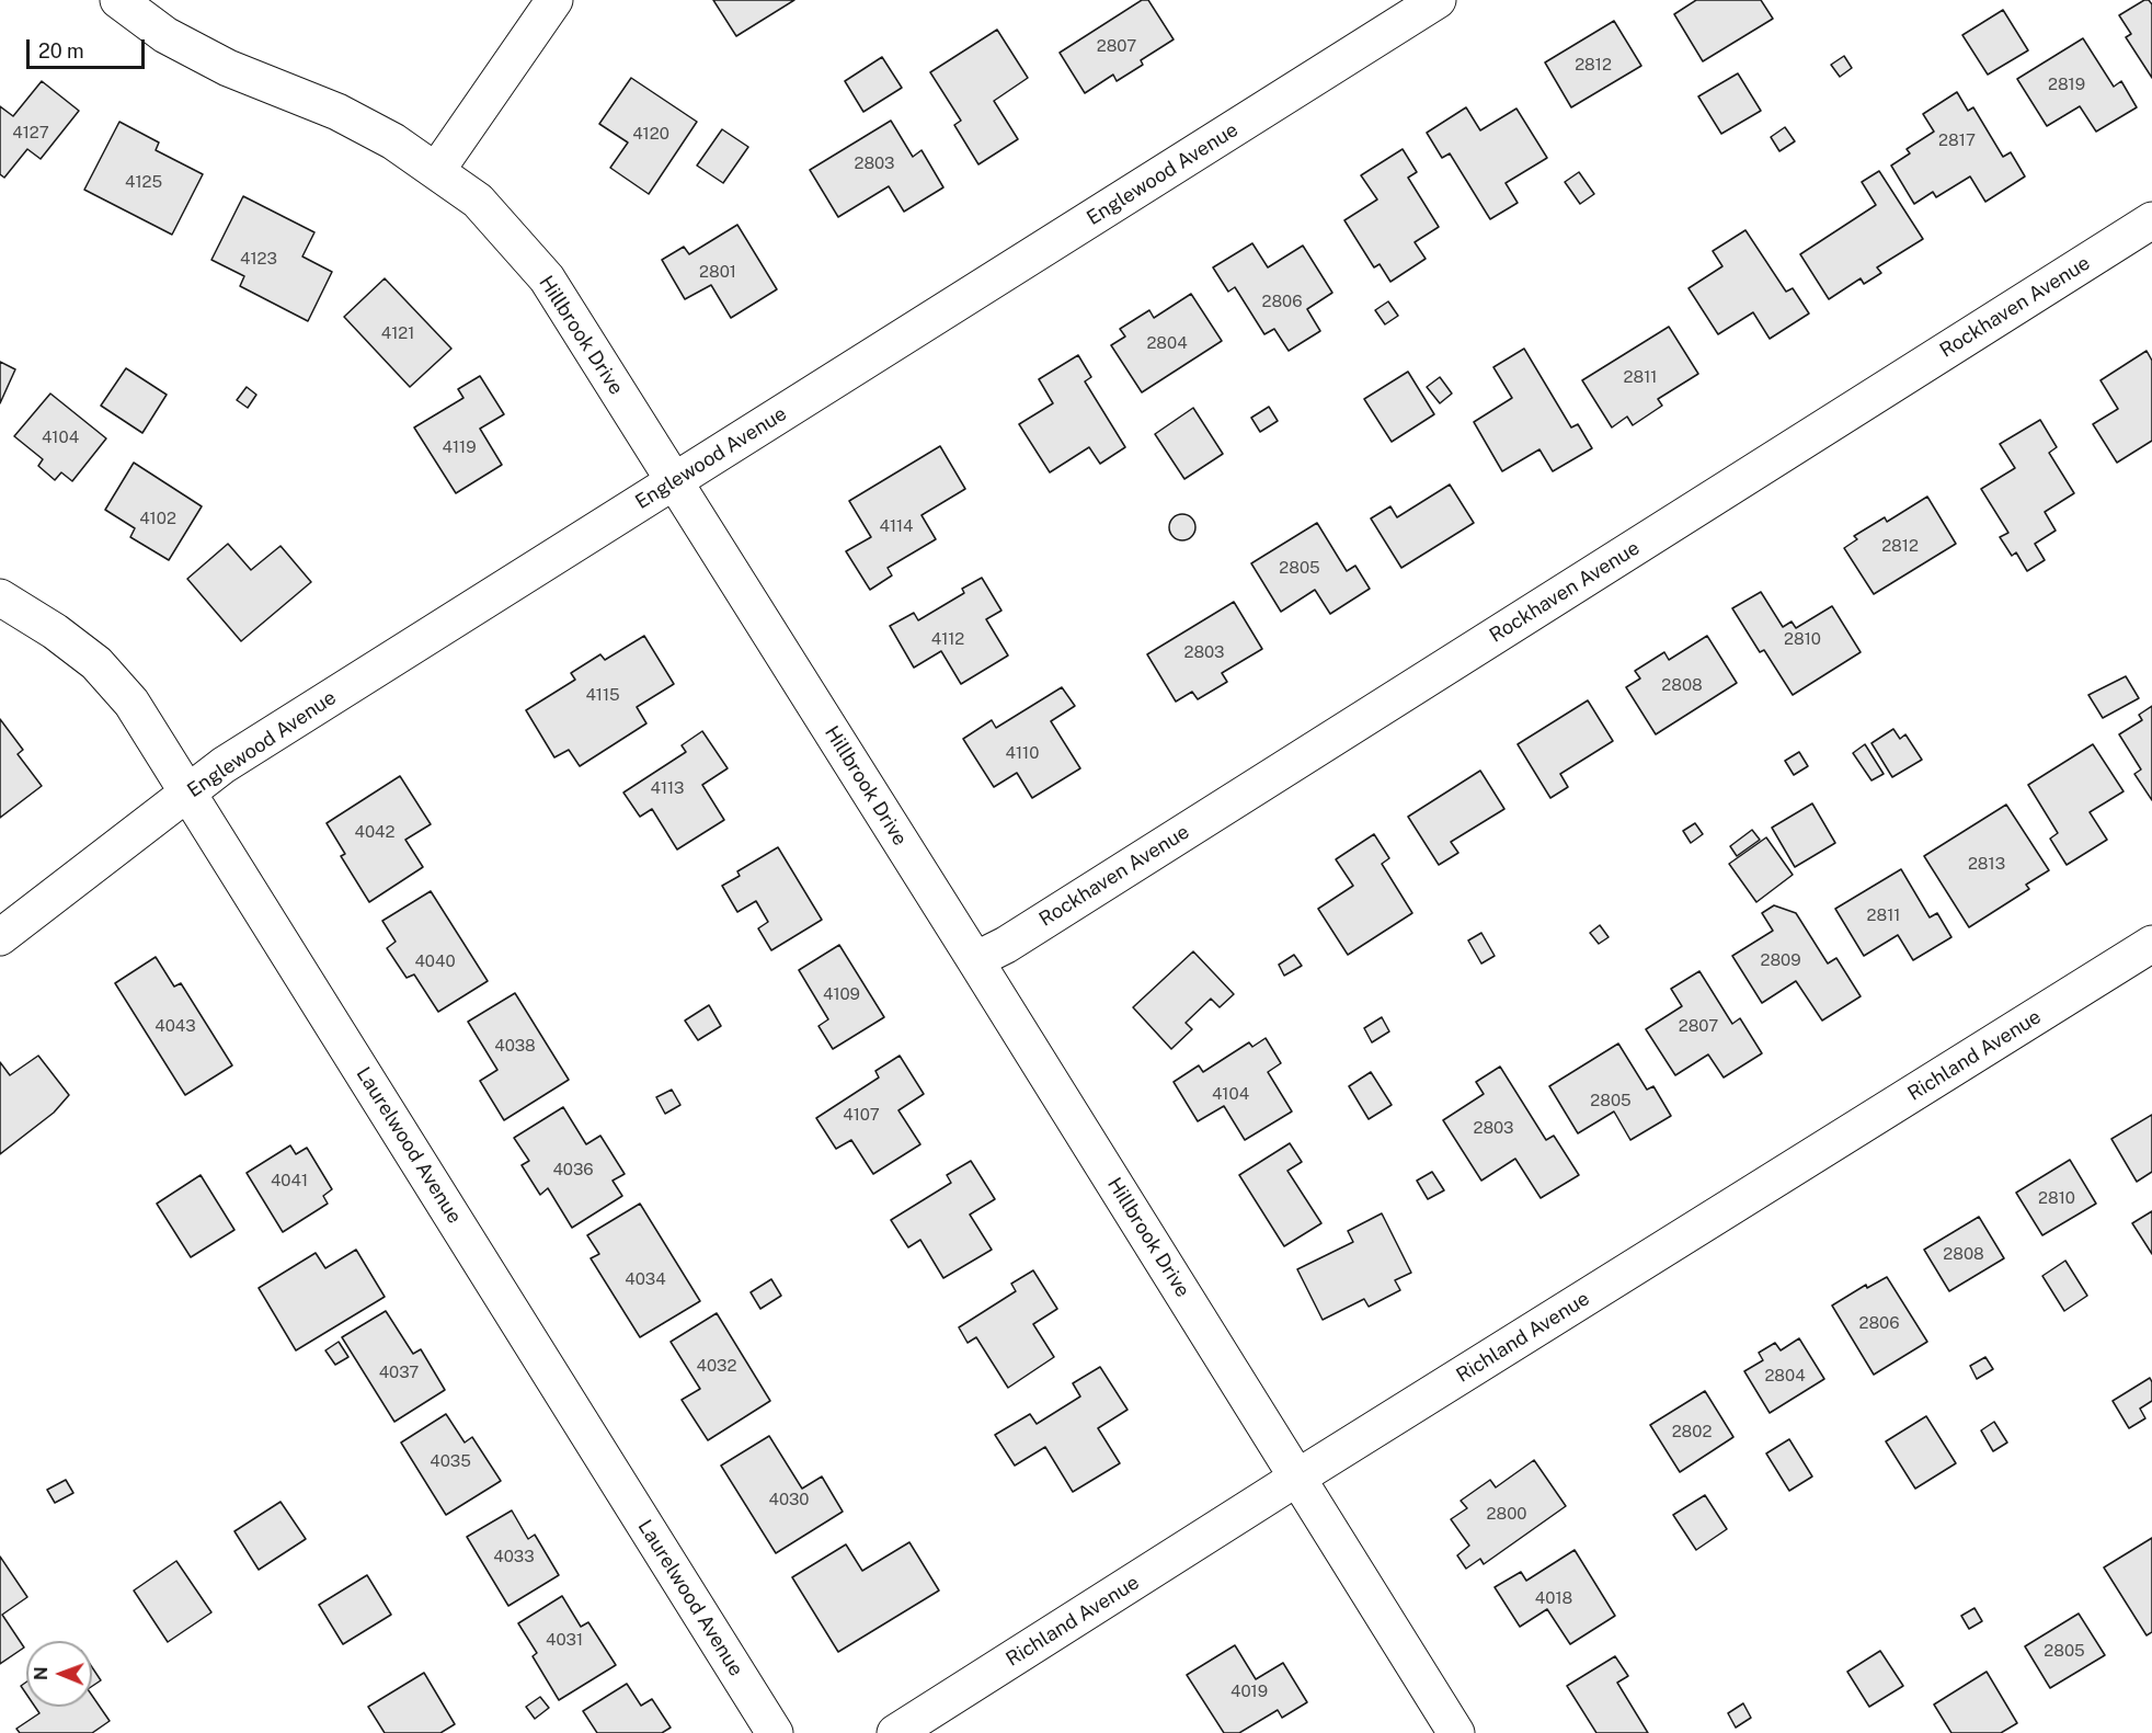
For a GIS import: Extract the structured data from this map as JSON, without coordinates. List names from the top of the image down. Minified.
{"streets":{"street":["Englewood Avenue","Rockhaven Avenue","Hillbrook Drive","Richland Avenue","Laurelwood Avenue"]},"crossings":[["Englewood Avenue","Hillbrook Drive"],["Englewood Avenue","Laurelwood Avenue"],["Rockhaven Avenue","Hillbrook Drive"],["Hillbrook Drive","Richland Avenue"]],"house_numbers":["2807","2812","2819","4127","4120","2817","2803","4125","4123","2801","2806","4121","2804","2811","4104","4119","4102","4114","2812","2805","4112","2810","2803","2808","4115","4110","4113","4042","2813","2811","2809","4040","4109","4043","2807","4038","4104","2805","4107","2803","4036","4041","2810","2808","4034","2806","4032","4037","2804","2802","4035","4030","2800","4033","4018","4031","2805","4019"],"scale_bar":"20 m","north":"left"}
